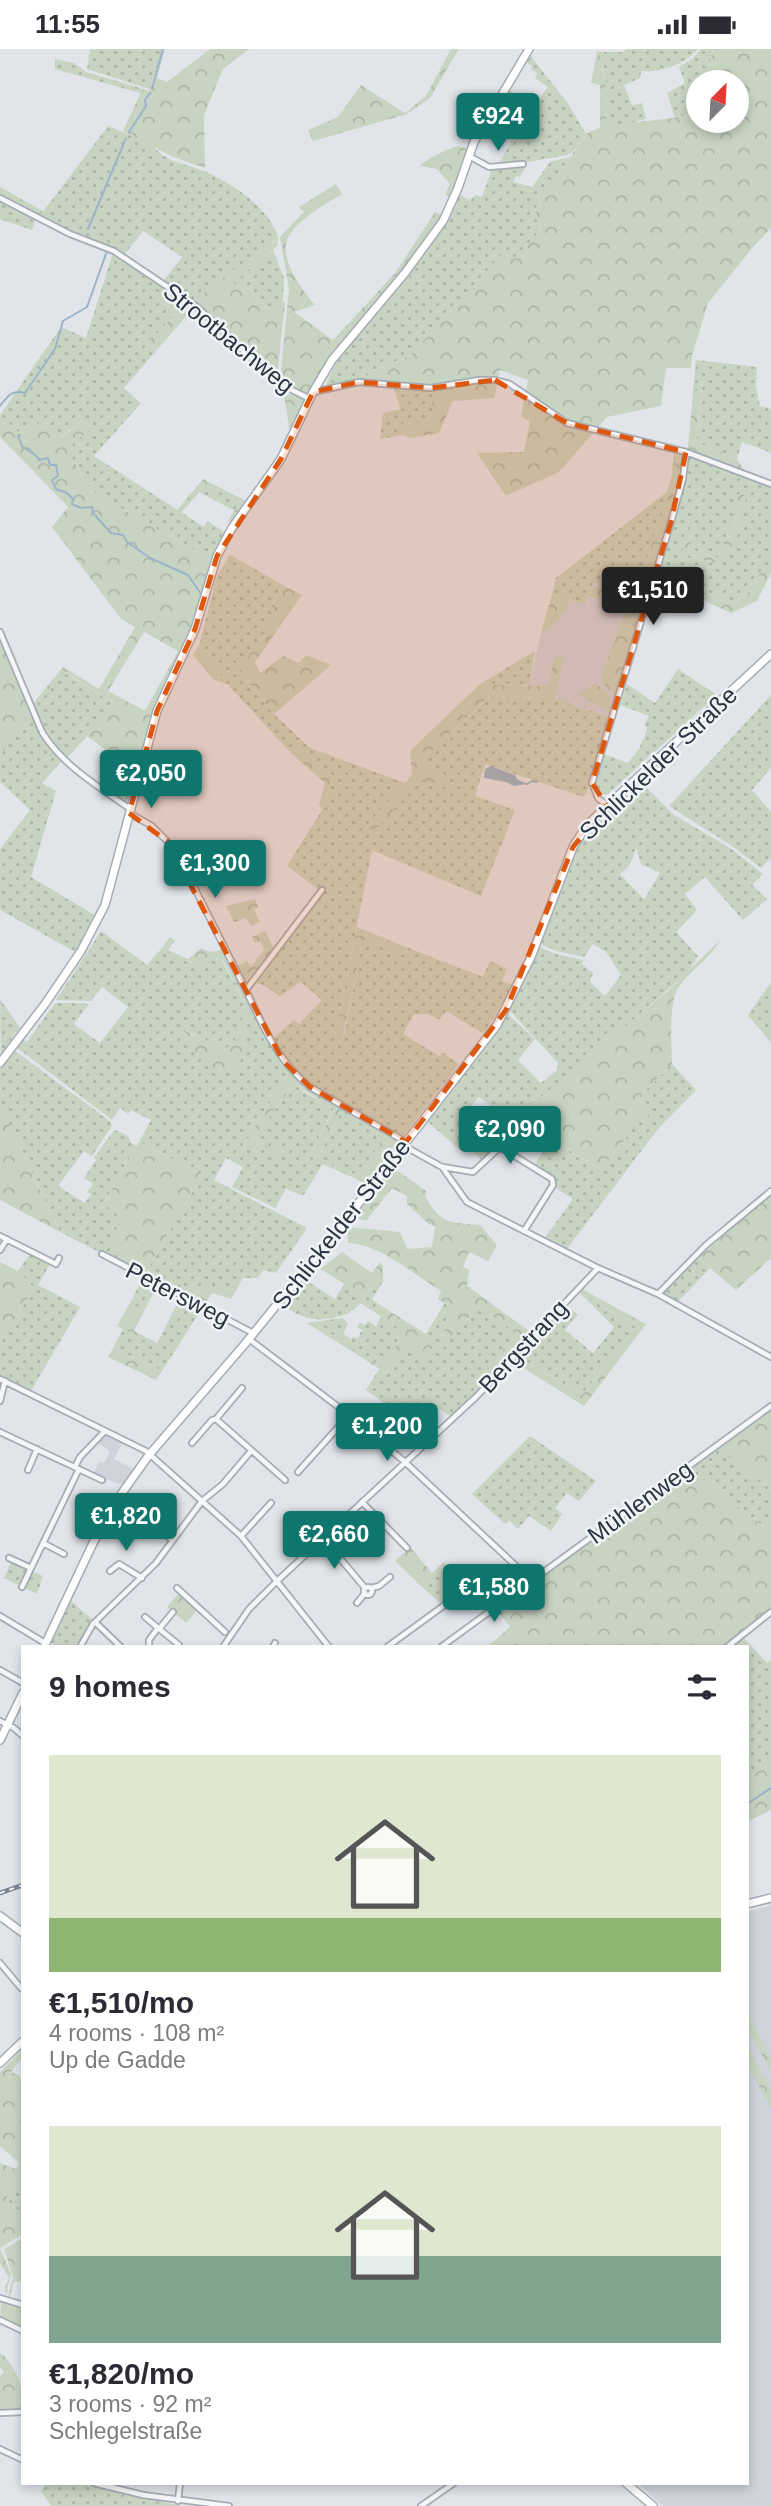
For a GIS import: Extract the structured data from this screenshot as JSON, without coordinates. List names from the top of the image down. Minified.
{"streets":{"main road":["Schlickelder Straße"],"street":["Strootbachweg","Petersweg","Bergstrang","Mühlenweg"]},"crossings":[["Schlickelder Straße","Petersweg"],["Petersweg","Bergstrang"],["Petersweg","Mühlenweg"]],"north":"top right","page":{"status":"11:55","price":["€924","€1,510","€2,050","€1,300","€2,090","€1,200","€1,820","€2,660","€1,580"],"heading":"9 homes","list":[{"name":"€1,510/mo","note":"4 rooms · 108 m² · Up de Gadde"},{"name":"€1,820/mo","note":"3 rooms · 92 m² · Schlegelstraße"}]}}
